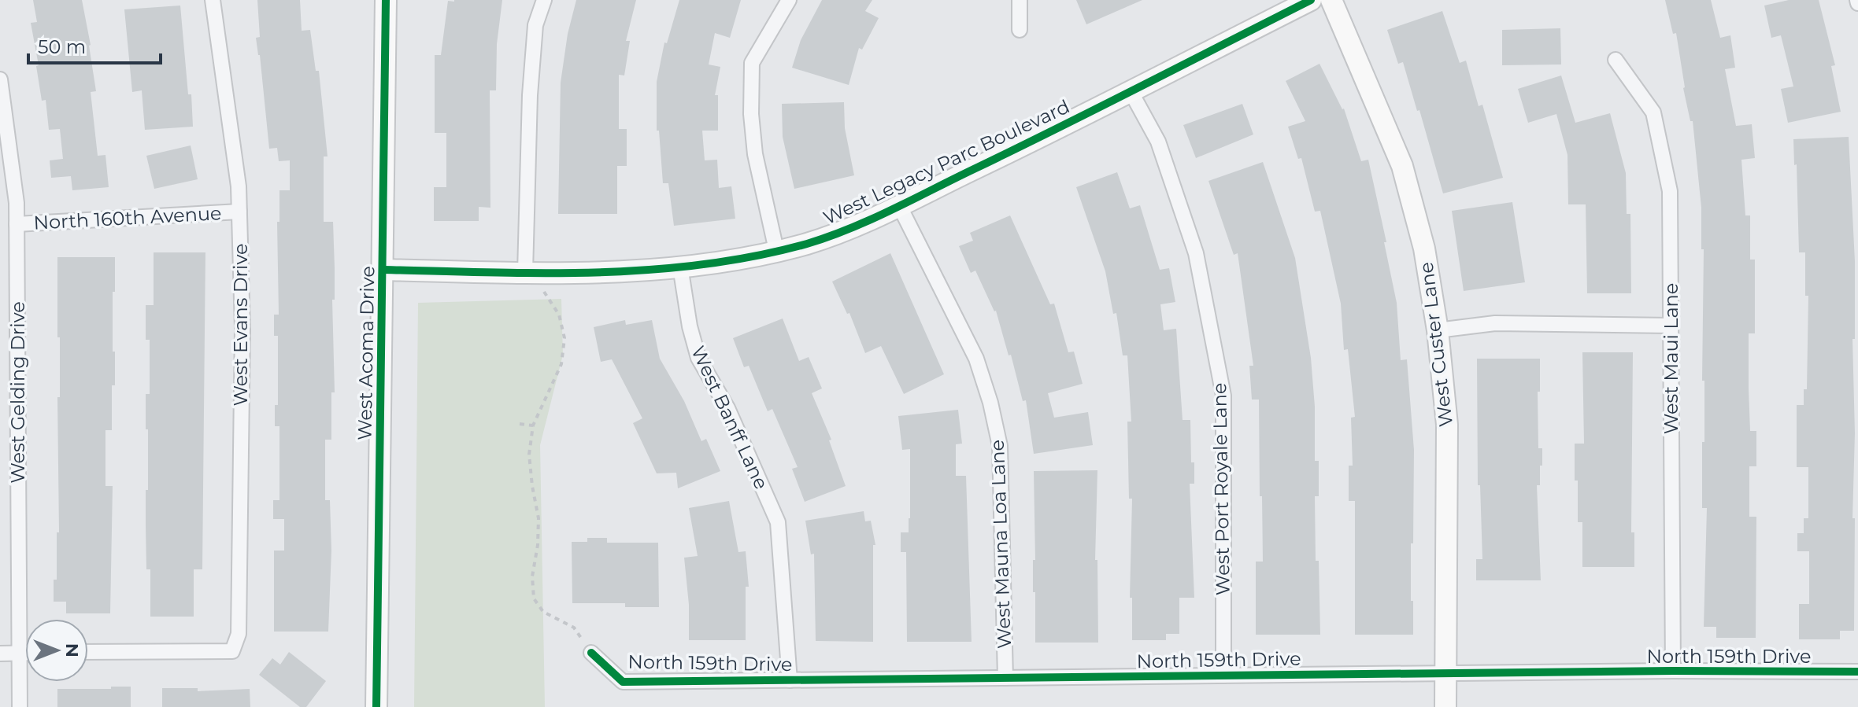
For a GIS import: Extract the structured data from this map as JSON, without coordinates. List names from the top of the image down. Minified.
{"streets":{"street":["West Legacy Parc Boulevard","North 160th Avenue","West Evans Drive","West Custer Lane","West Acoma Drive","West Maui Lane","West Gelding Drive","West Banff Lane","West Port Royale Lane","West Mauna Loa Lane","North 159th Drive"]},"crossings":[["West Legacy Parc Boulevard","West Acoma Drive"],["West Legacy Parc Boulevard","West Banff Lane"],["West Legacy Parc Boulevard","West Port Royale Lane"],["West Legacy Parc Boulevard","West Mauna Loa Lane"],["North 160th Avenue","West Evans Drive"],["North 160th Avenue","West Gelding Drive"],["West Custer Lane","North 159th Drive"],["West Maui Lane","North 159th Drive"],["West Banff Lane","North 159th Drive"],["West Port Royale Lane","North 159th Drive"],["West Mauna Loa Lane","North 159th Drive"]],"scale_bar":"50 m","north":"right"}
